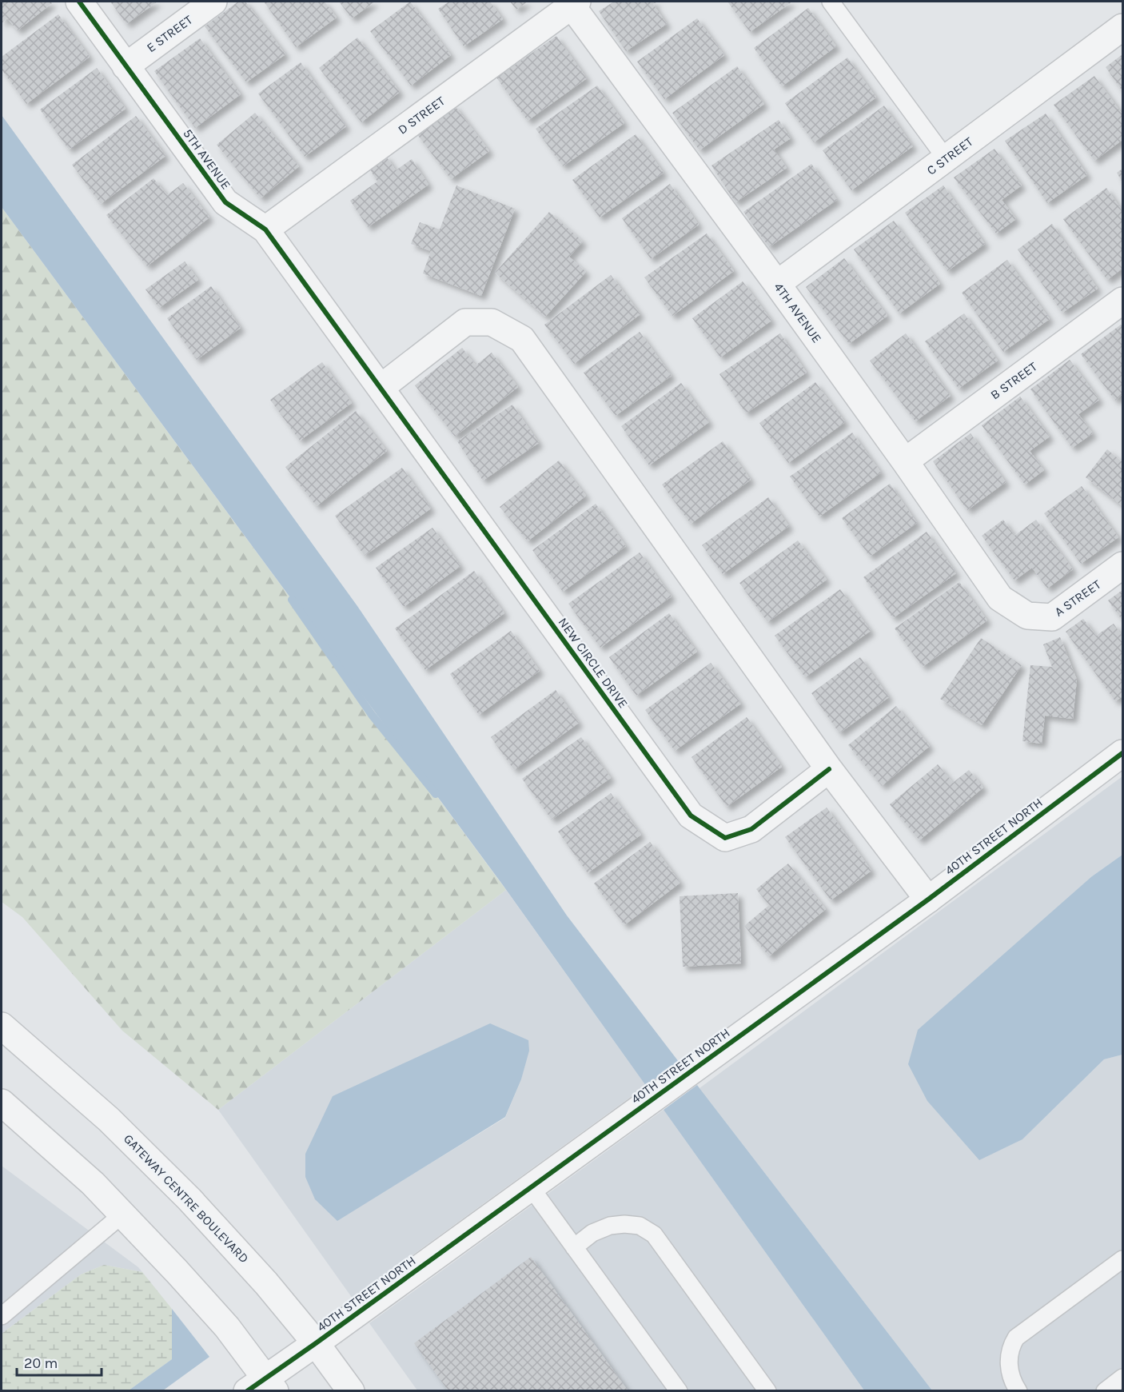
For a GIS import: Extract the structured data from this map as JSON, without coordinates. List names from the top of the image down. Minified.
{"streets":{"street":["E STREET","D STREET","C STREET","5TH AVENUE","4TH AVENUE","B STREET","A STREET","NEW CIRCLE DRIVE","40TH STREET NORTH","GATEWAY CENTRE BOULEVARD"]},"crossings":[["E STREET","5TH AVENUE"],["D STREET","5TH AVENUE"],["D STREET","4TH AVENUE"],["C STREET","4TH AVENUE"],["5TH AVENUE","NEW CIRCLE DRIVE"],["4TH AVENUE","B STREET"],["4TH AVENUE","A STREET"],["40TH STREET NORTH","GATEWAY CENTRE BOULEVARD"]],"scale_bar":"20 m"}
